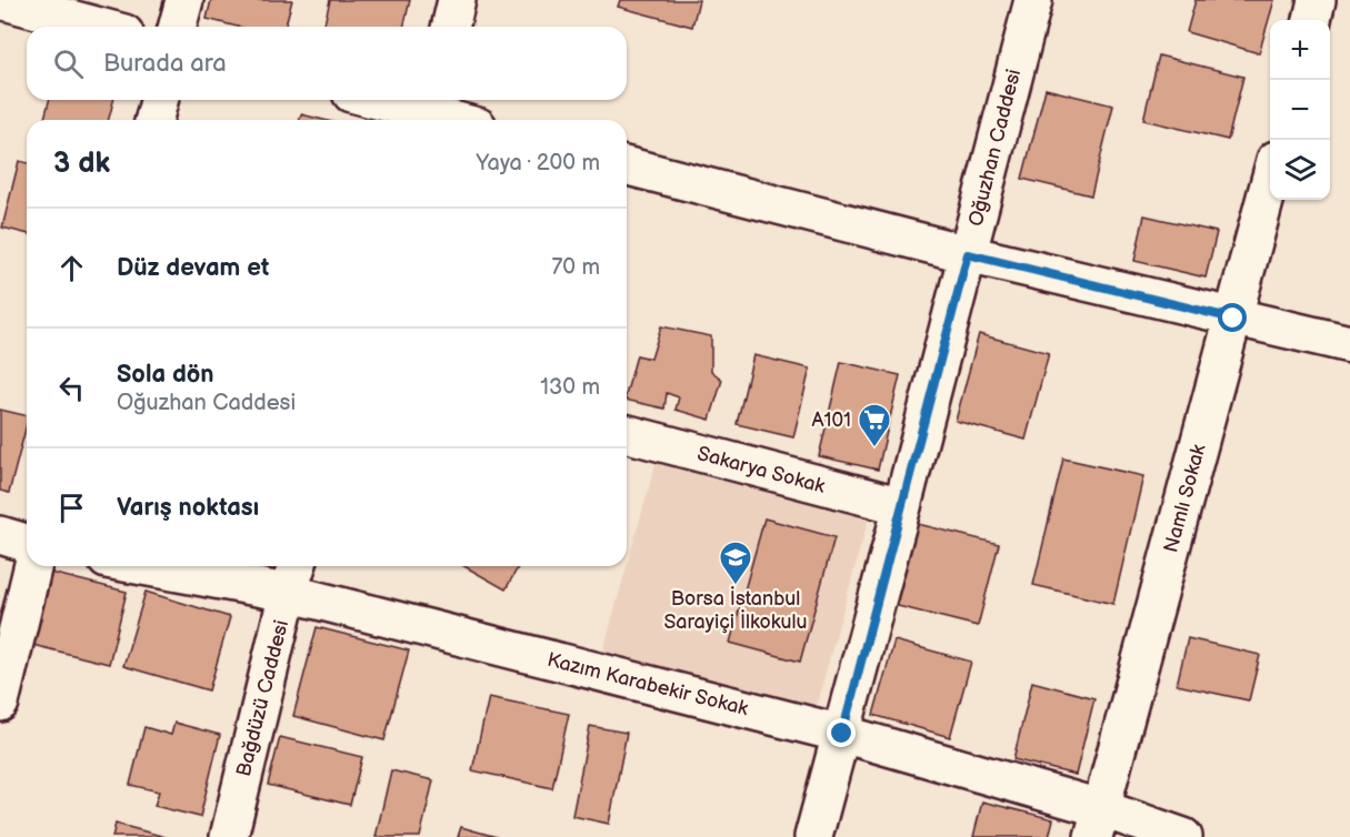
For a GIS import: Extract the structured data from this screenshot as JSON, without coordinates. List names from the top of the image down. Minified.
{"streets":{"street":["Oğuzhan Caddesi","Sakarya Sokak","Namlı Sokak","Kazım Karabekir Sokak","Bağdüzü Caddesi"]},"crossings":[["Oğuzhan Caddesi","Sakarya Sokak"],["Oğuzhan Caddesi","Kazım Karabekir Sokak"],["Namlı Sokak","Kazım Karabekir Sokak"],["Kazım Karabekir Sokak","Bağdüzü Caddesi"]],"places":{"supermarket":["A101"],"school or university":["Borsa İstanbul Sarayiçi İlkokulu"]},"page":{"map_buttons":["+","−"],"search":"Burada ara","heading":["3 dk","Yaya · 200 m"],"list":[["Düz devam et","70 m"],["Sola dön","Oğuzhan Caddesi","130 m"],"Varış noktası"]}}
